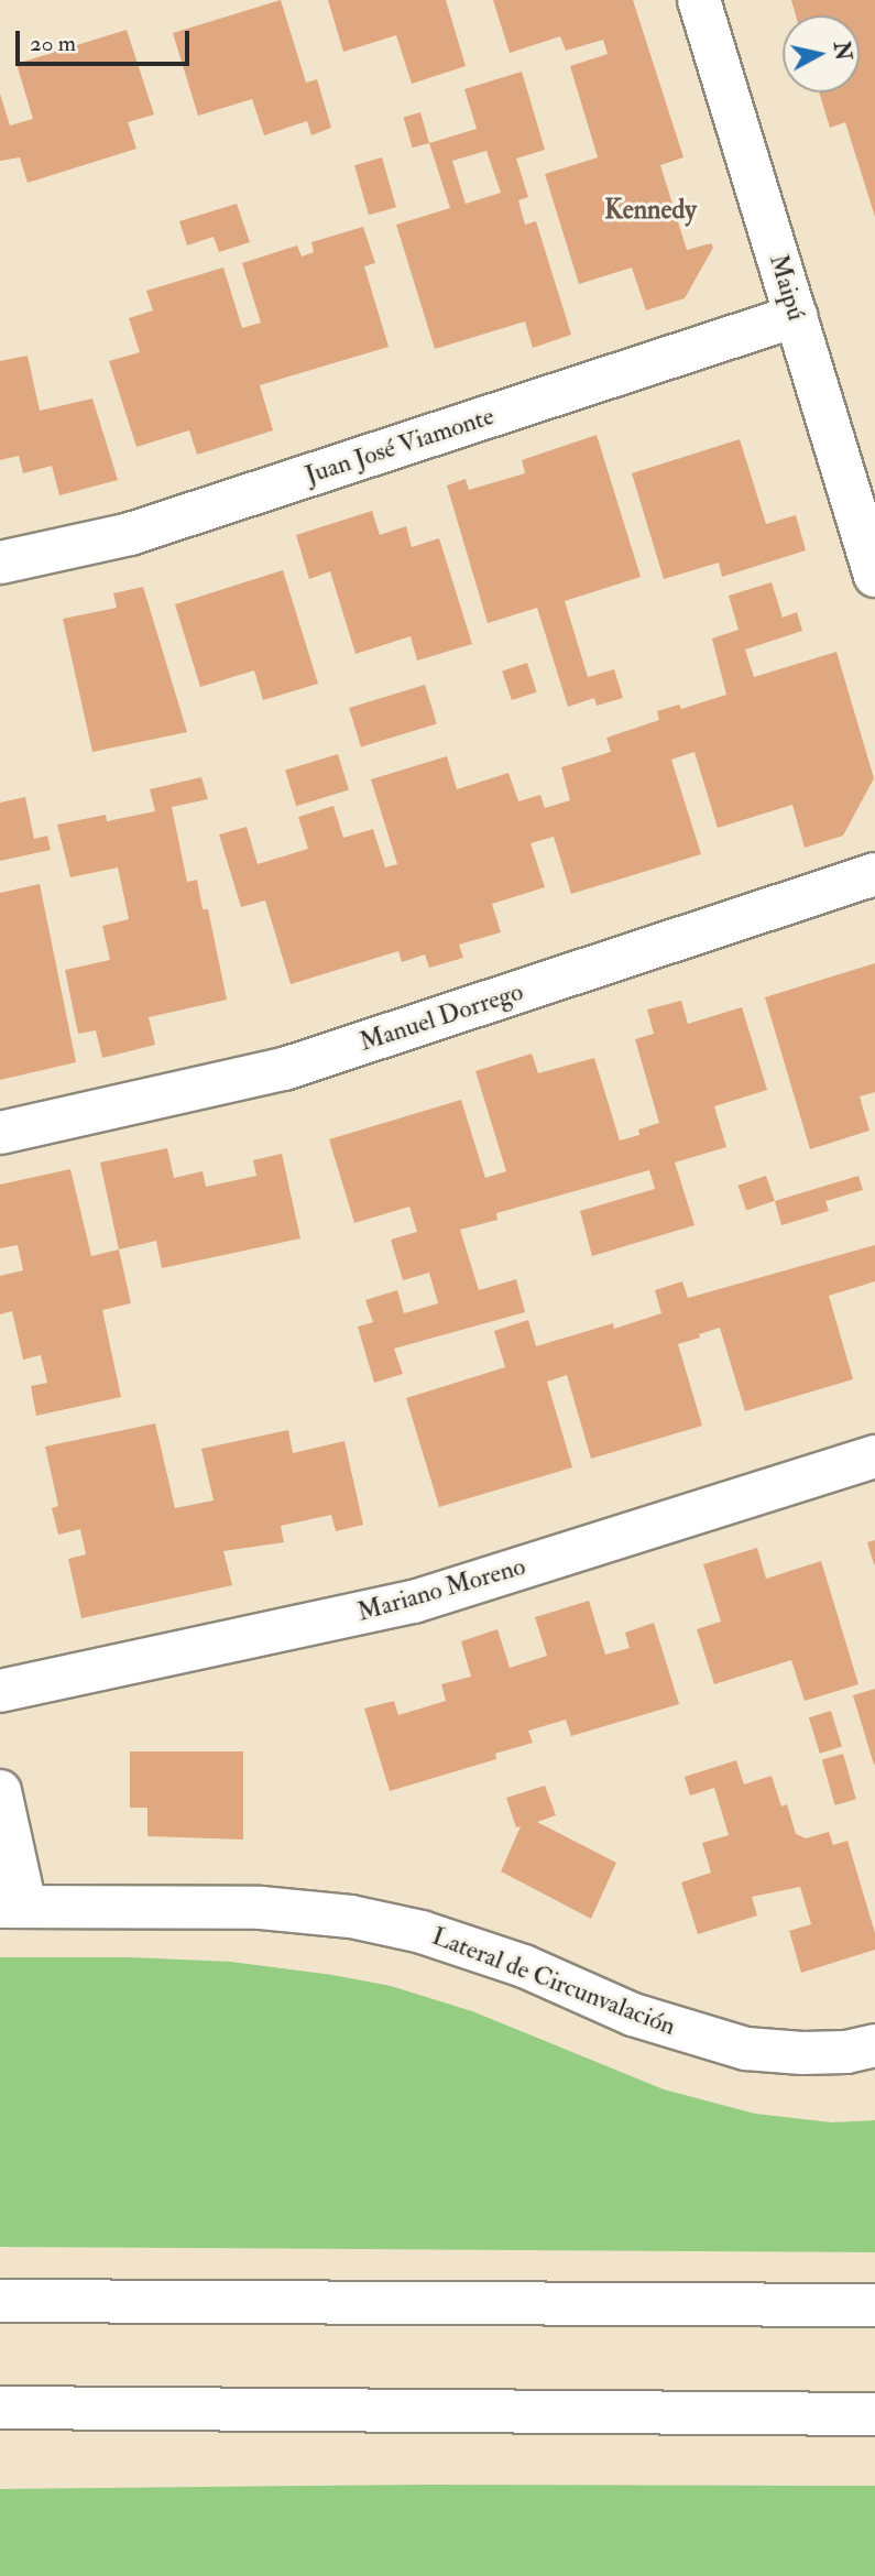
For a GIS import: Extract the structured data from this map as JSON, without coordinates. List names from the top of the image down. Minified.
{"streets":{"main road":["Maipú","Juan José Viamonte","Manuel Dorrego","Mariano Moreno","Lateral de Circunvalación"]},"crossings":[["Maipú","Juan José Viamonte"]],"districts":["Kennedy"],"scale_bar":"20 m","north":"right"}
